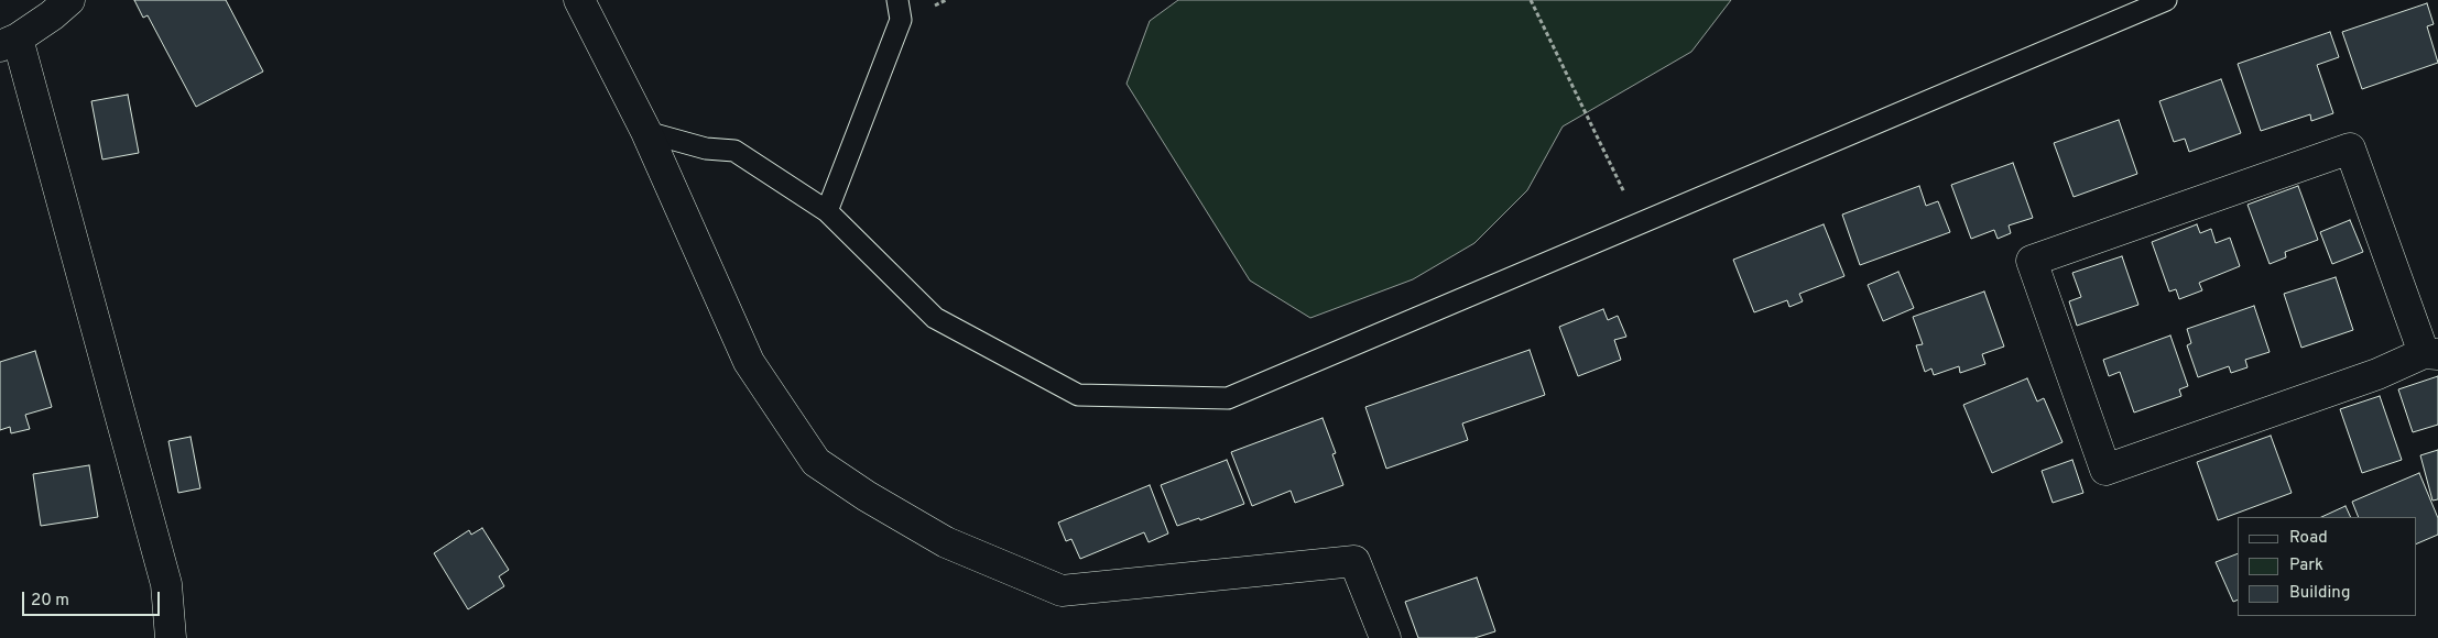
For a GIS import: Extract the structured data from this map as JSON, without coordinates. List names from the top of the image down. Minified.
{"legend":["Road","Park","Building"],"scale_bar":"20 m"}
